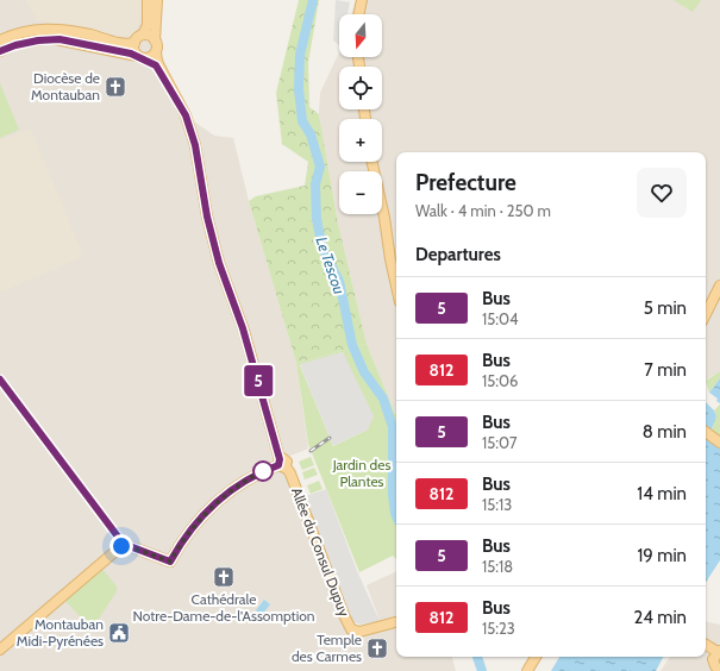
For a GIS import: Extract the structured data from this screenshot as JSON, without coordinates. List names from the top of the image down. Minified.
{"streets":{"main road":["Allée du Consul Dupuy"]},"water":["Le Tescou"],"parks":["Jardin des Plantes"],"places":{"church":["Diocèse de Montauban","Cathédrale Notre-Dame-de-l'Assomption","Temple des Carmes"],"public building":["Montauban Midi-Pyrénées"]},"lines":["bus line 5"],"north":"bottom","page":{"on_map":"5","map_buttons":["+","−"],"heading":[["Prefecture","Walk · 4 min · 250 m"],"Departures"],"list":[{"mark":"5","name":"Bus","note":"15:04","value":"5 min"},{"mark":"812","name":"Bus","note":"15:06","value":"7 min"},{"mark":"5","name":"Bus","note":"15:07","value":"8 min"},{"mark":"812","name":"Bus","note":"15:13","value":"14 min"},{"mark":"5","name":"Bus","note":"15:18","value":"19 min"},{"mark":"812","name":"Bus","note":"15:23","value":"24 min"}]}}
